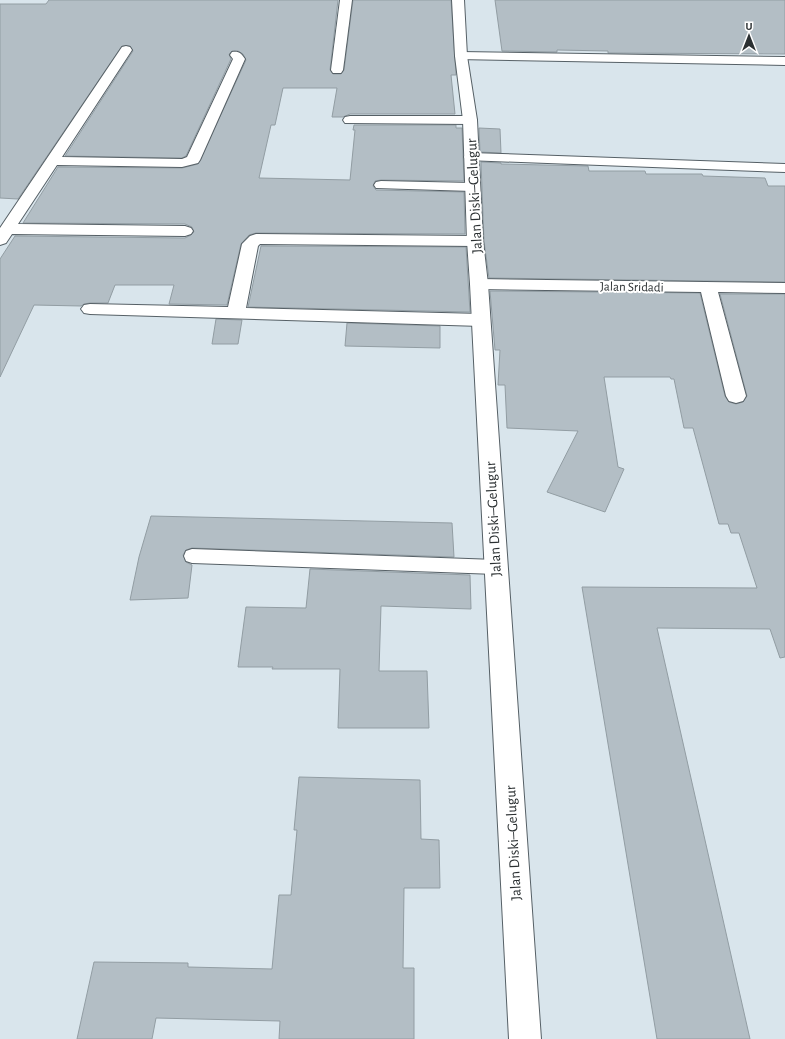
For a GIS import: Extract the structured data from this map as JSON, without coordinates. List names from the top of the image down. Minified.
{"streets":{"street":["Jalan Diski–Gelugur","Jalan Sridadi"]},"crossings":[["Jalan Diski–Gelugur","Jalan Sridadi"]],"north":"top"}
